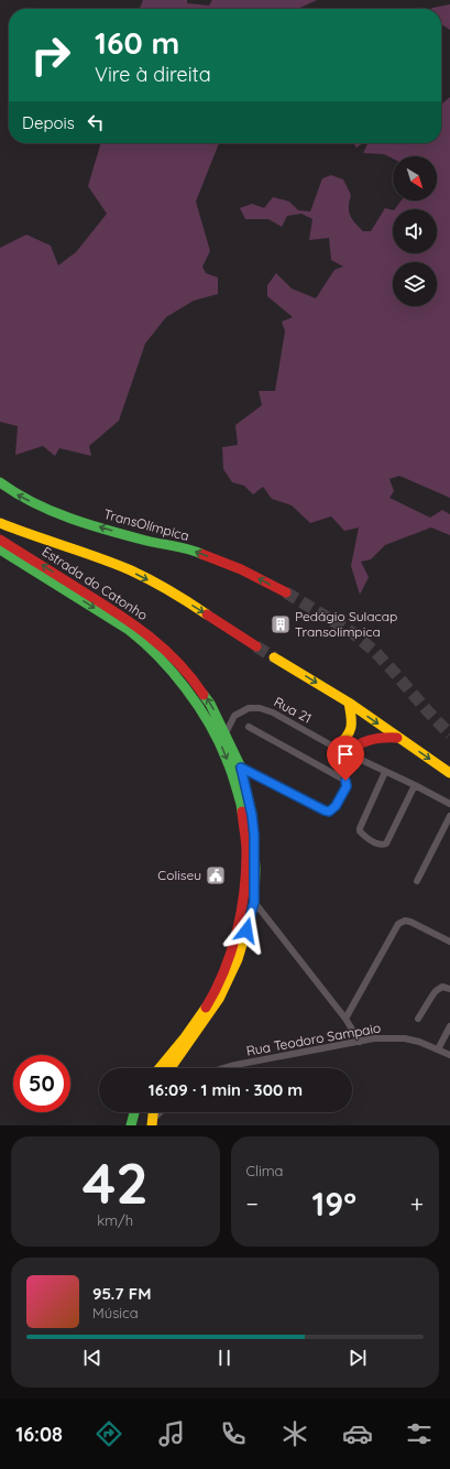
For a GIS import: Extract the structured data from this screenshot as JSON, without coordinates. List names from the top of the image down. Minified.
{"streets":{"main road":["TransOlímpica","Estrada do Catonho"],"street":["Rua 21","Rua Teodoro Sampaio"]},"crossings":[["Estrada do Catonho","Rua 21"]],"places":{"building":["Pedágio Sulacap Transolimpica"],"public building":["Coliseu"]},"north":"bottom right","page":{"turn":["160 m","Vire à direita"],"then":"Depois","limit":"50","trip":"16:09 · 1 min · 300 m","tile":[["42","km/h"],"Clima"],"heat":["−","19°","+"],"song":["95.7 FM","Música"],"tabs":"16:08"}}
